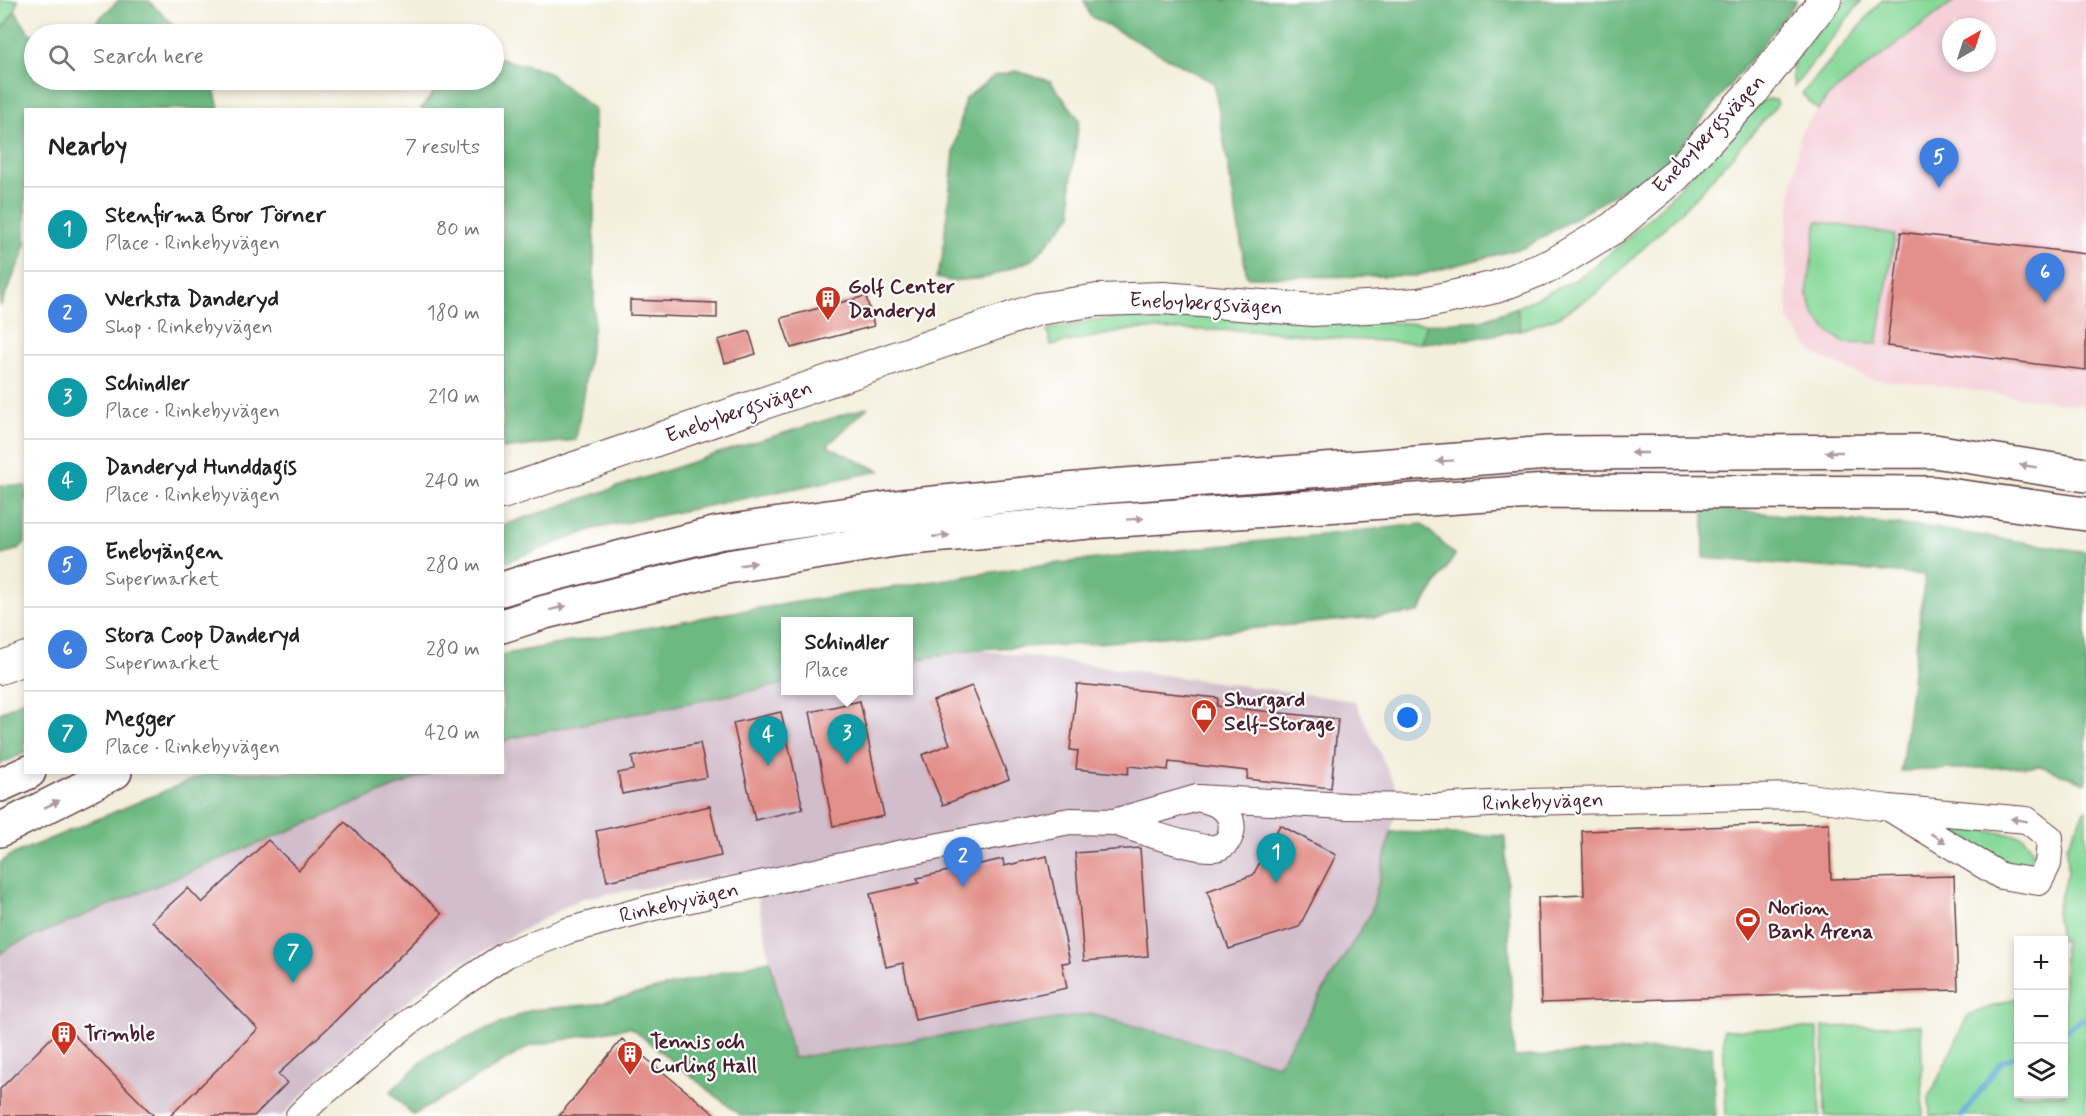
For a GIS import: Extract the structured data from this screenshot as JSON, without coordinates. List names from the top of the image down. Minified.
{"streets":{"main road":["Enebybergsvägen"],"street":["Rinkebyvägen"]},"places":{"building":["Golf Center Danderyd","Trimble","Tennis och Curling Hall"],"shop":["Shurgard Self-Storage"],"sports":["Norion Bank Arena"]},"north":"top right","page":{"search":"Search here","heading":["Nearby","7 results"],"pins":["5","6","3","4","1","2","7"],"list":[{"mark":"1","name":"Stenfirma Bror Törner","note":"Place · Rinkebyvägen","value":"80 m"},{"mark":"2","name":"Werksta Danderyd","note":"Shop · Rinkebyvägen","value":"180 m"},{"mark":"3","name":"Schindler","note":"Place · Rinkebyvägen","value":"210 m"},{"mark":"4","name":"Danderyd Hunddagis","note":"Place · Rinkebyvägen","value":"240 m"},{"mark":"5","name":"Enebyängen","note":"Supermarket","value":"280 m"},{"mark":"6","name":"Stora Coop Danderyd","note":"Supermarket","value":"280 m"},{"mark":"7","name":"Megger","note":"Place · Rinkebyvägen","value":"420 m"}],"popup":["Schindler","Place"],"map_buttons":["+","−"]}}
